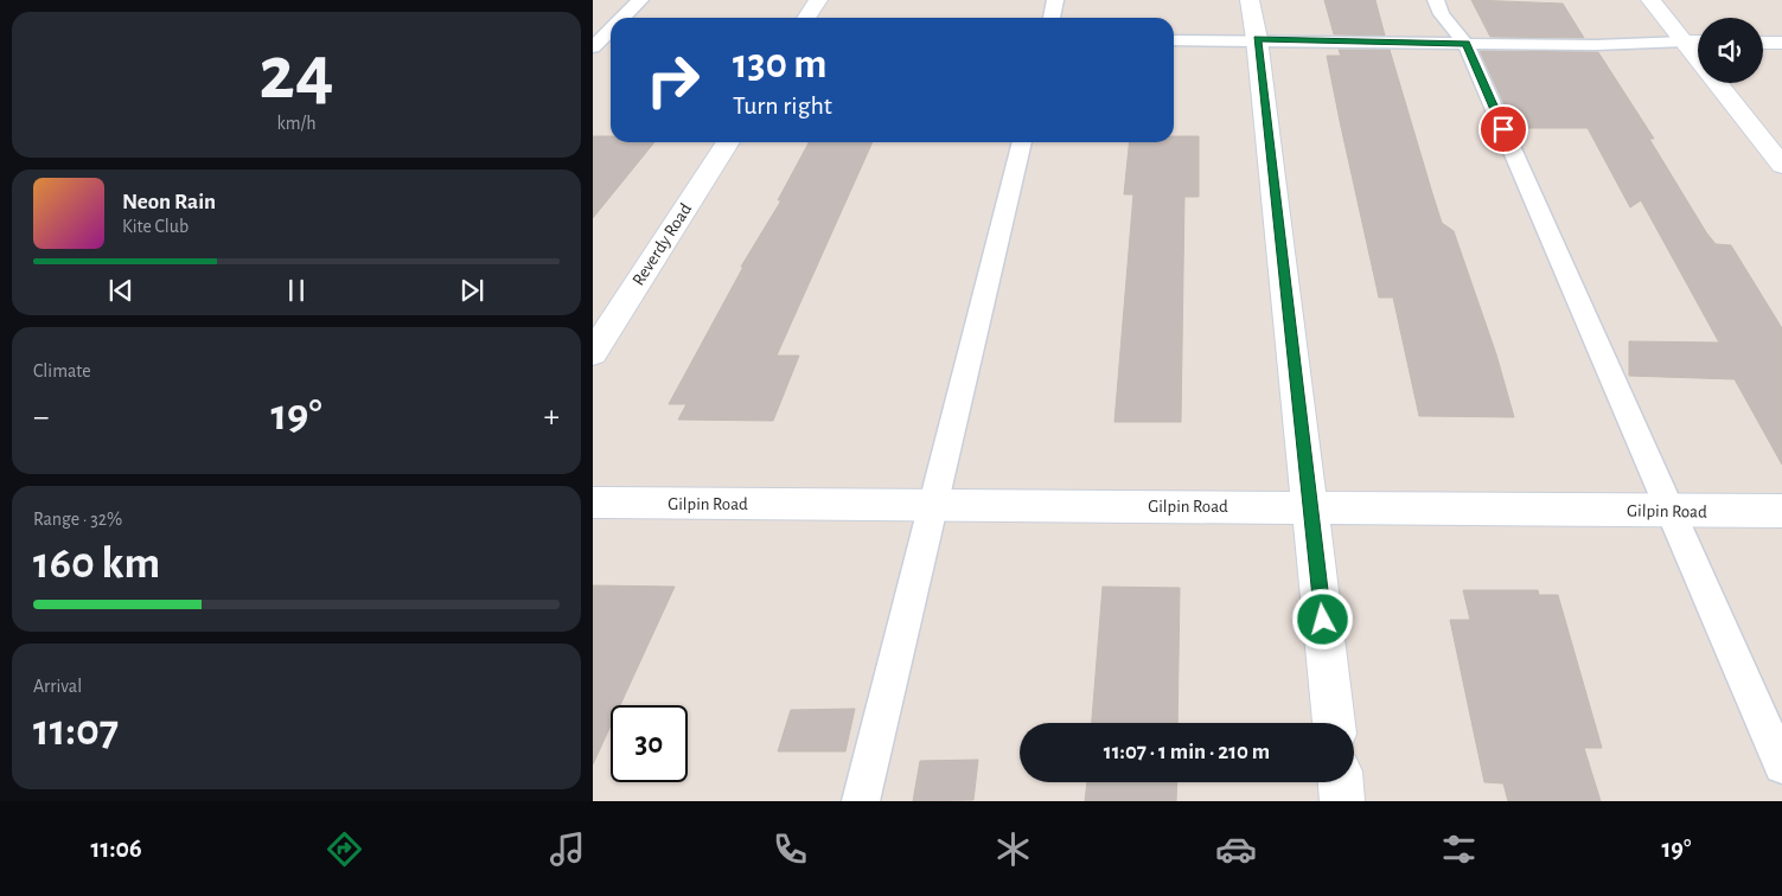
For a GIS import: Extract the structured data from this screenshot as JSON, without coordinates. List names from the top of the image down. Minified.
{"streets":{"street":["Reverdy Road","Gilpin Road"]},"page":{"tile":[["24","km/h"],"Climate",["Range · 32%","160 km"],["Arrival","11:07"]],"turn":["130 m","Turn right"],"song":["Neon Rain","Kite Club"],"heat":["−","19°","+"],"limit":"30","trip":"11:07 · 1 min · 210 m","tabs":["11:06","19°"]}}
